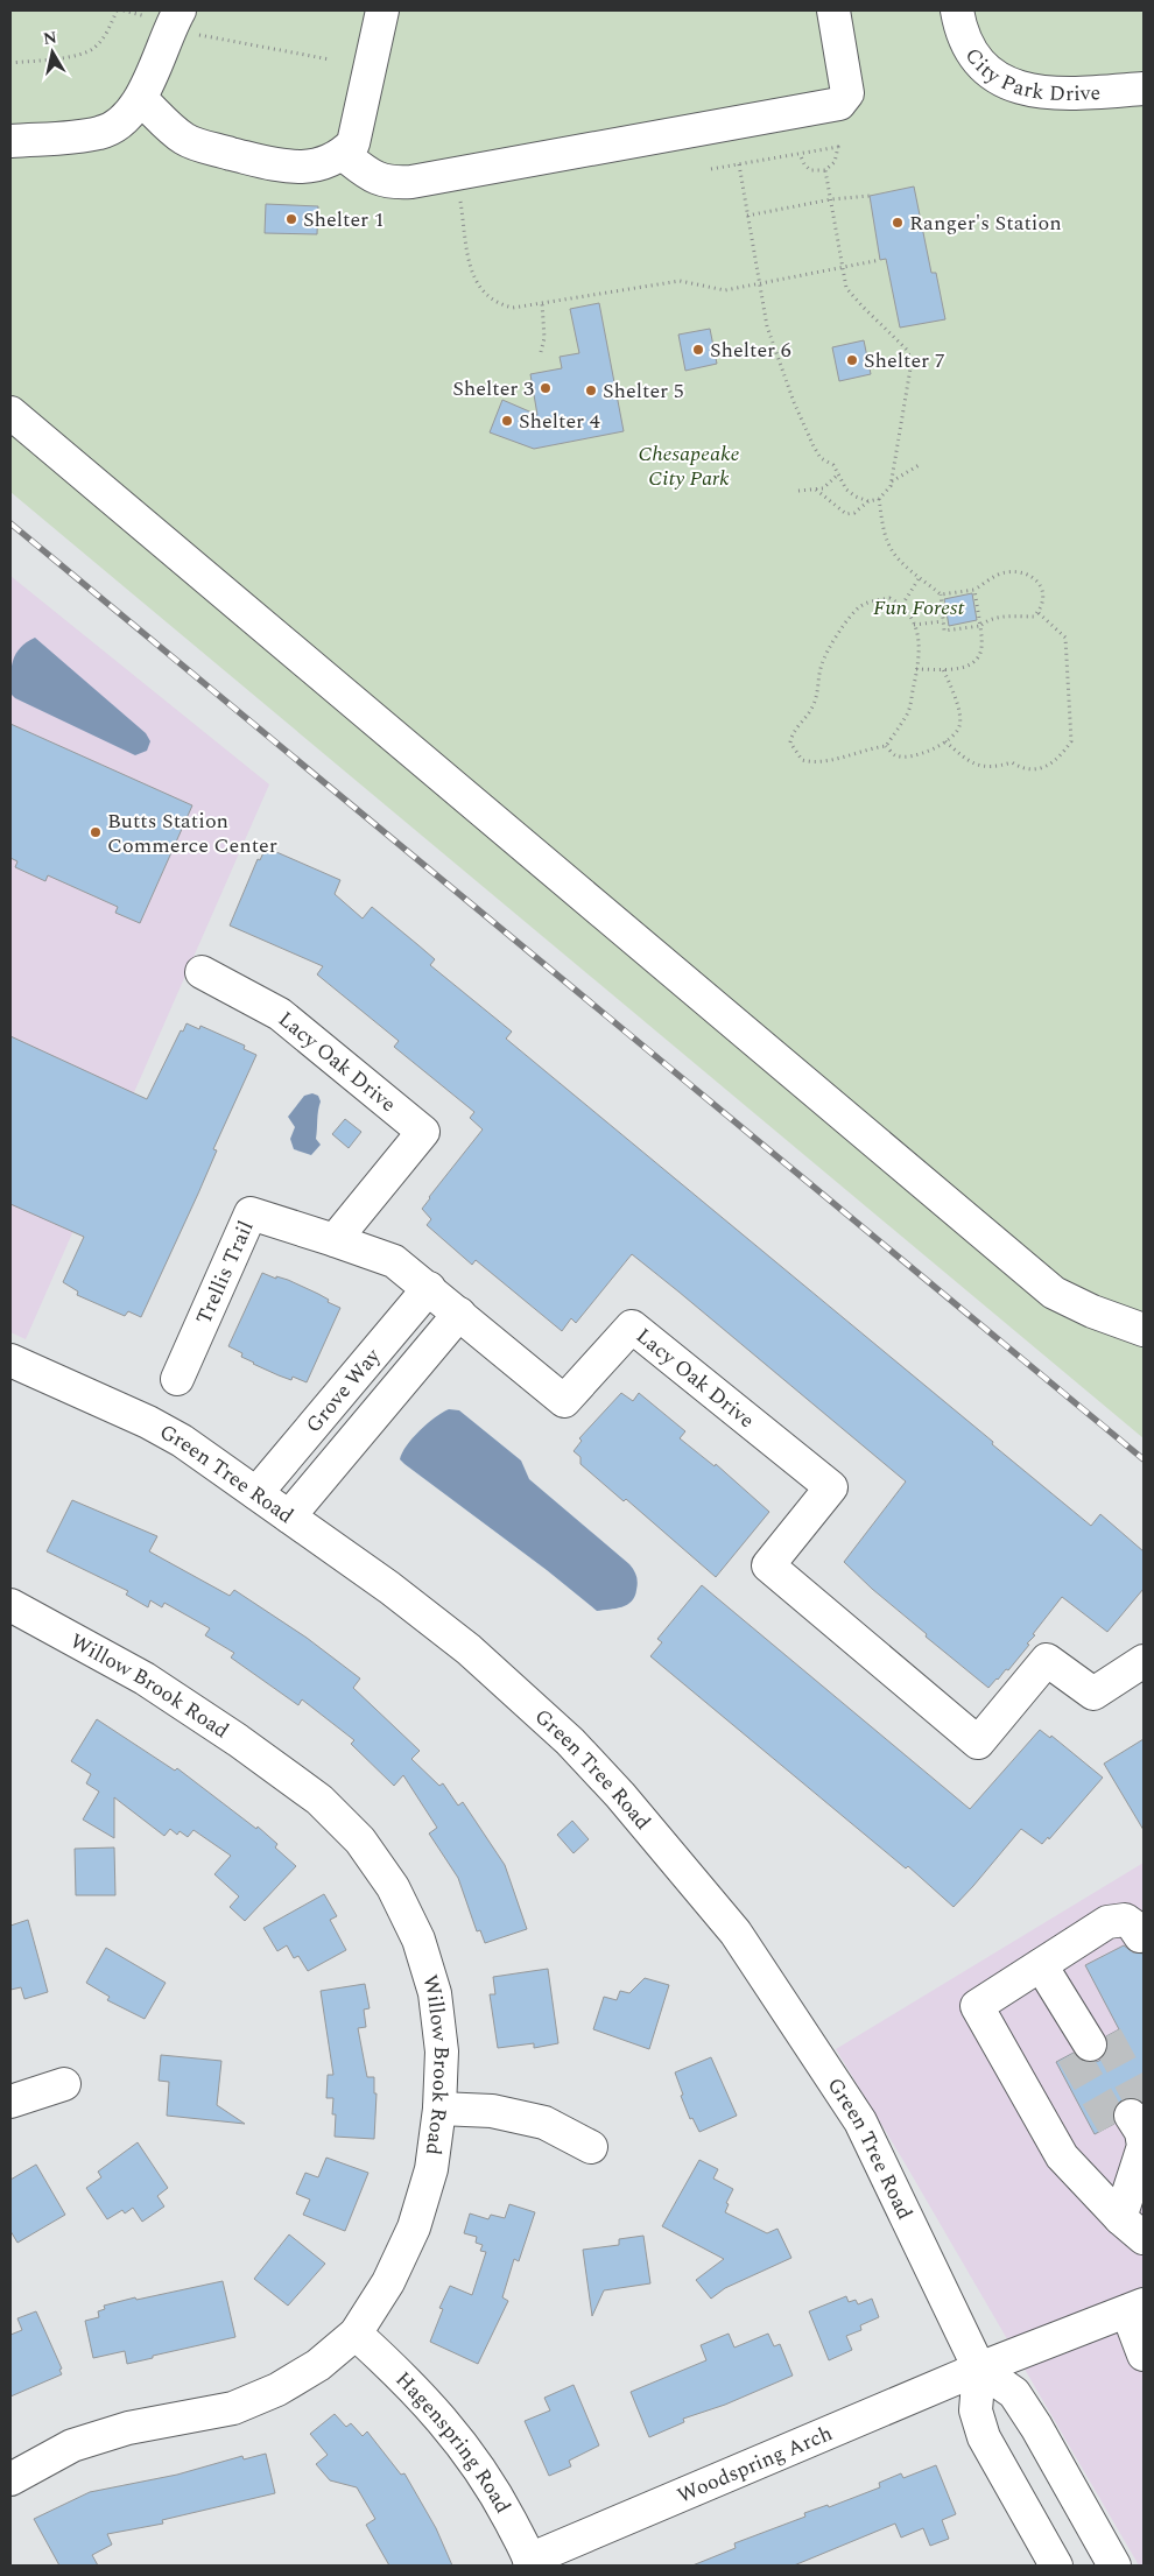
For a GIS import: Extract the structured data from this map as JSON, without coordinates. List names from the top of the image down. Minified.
{"streets":{"street":["City Park Drive","Lacy Oak Drive","Trellis Trail","Grove Way","Green Tree Road","Willow Brook Road","Hagenspring Road","Woodspring Arch"]},"crossings":[["Lacy Oak Drive","Trellis Trail"],["Lacy Oak Drive","Grove Way"],["Grove Way","Green Tree Road"],["Green Tree Road","Woodspring Arch"],["Willow Brook Road","Hagenspring Road"],["Hagenspring Road","Woodspring Arch"]],"parks":["Chesapeake City Park","Fun Forest"],"places":["Shelter 1","Ranger's Station","Shelter 6","Shelter 7","Shelter 3","Shelter 5","Shelter 4","Butts Station Commerce Center"],"north":"top"}
